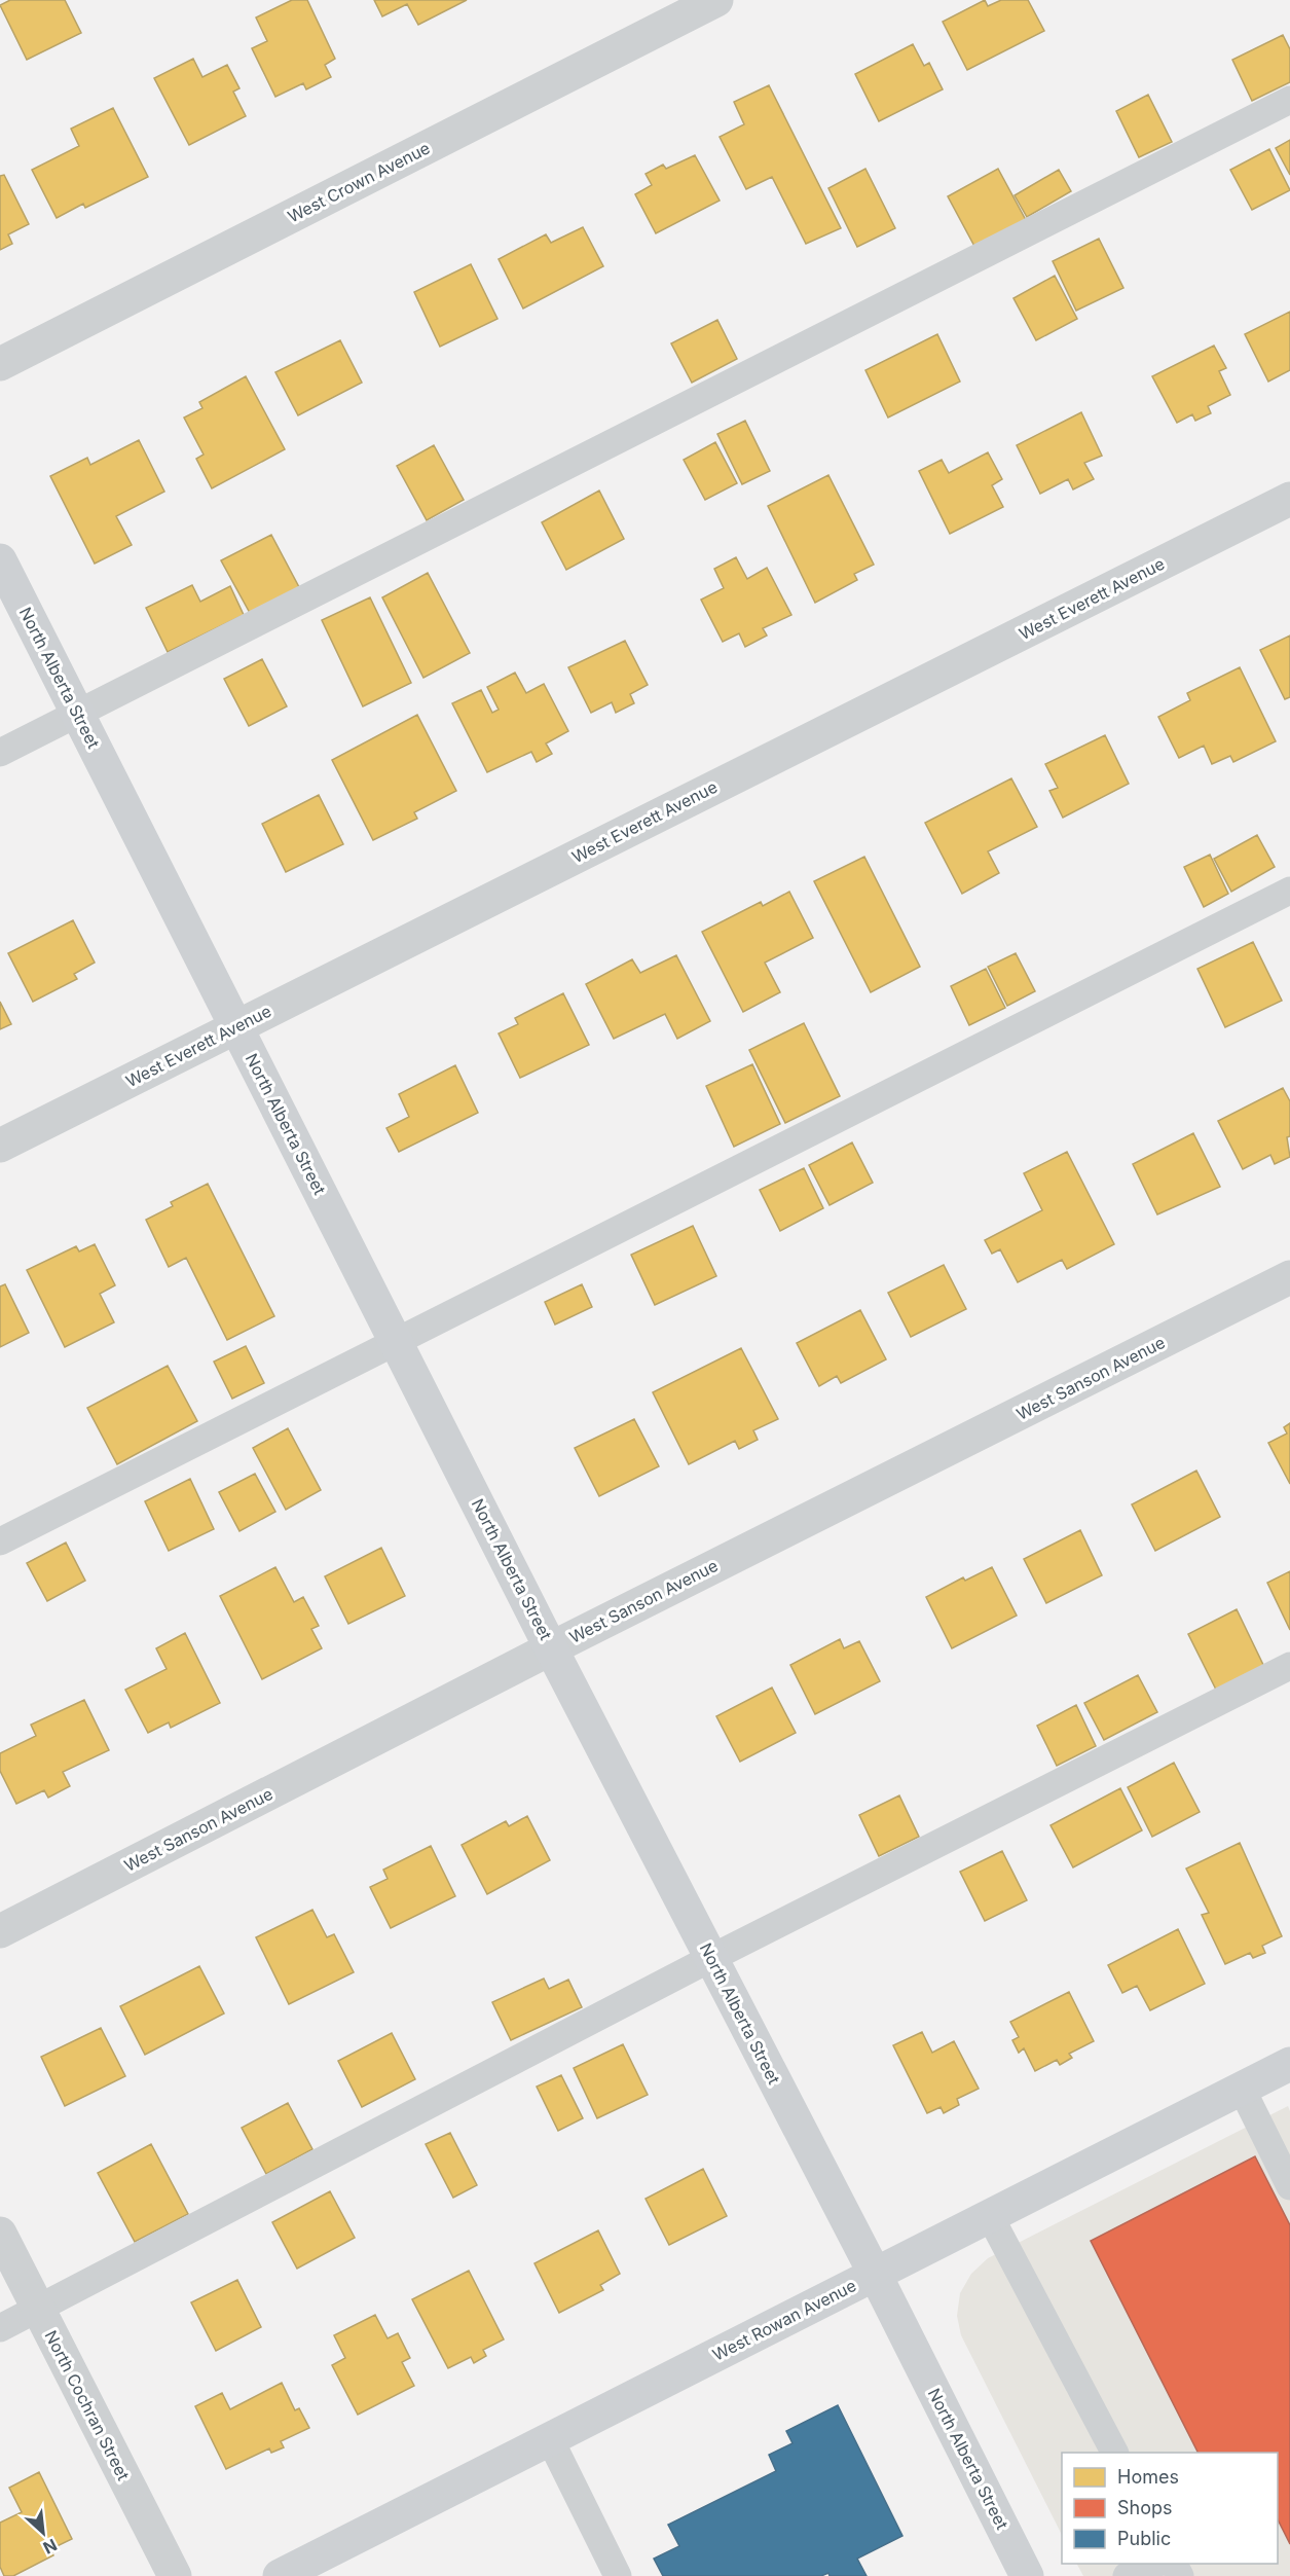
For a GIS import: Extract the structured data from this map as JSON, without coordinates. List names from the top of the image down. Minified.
{"streets":{"main road":["North Alberta Street","West Rowan Avenue"],"street":["West Crown Avenue","West Everett Avenue","West Sanson Avenue","North Cochran Street"]},"crossings":[["West Everett Avenue","North Alberta Street"],["North Alberta Street","West Sanson Avenue"],["North Alberta Street","West Rowan Avenue"]],"legend":["Homes","Shops","Public"],"north":"bottom right"}
